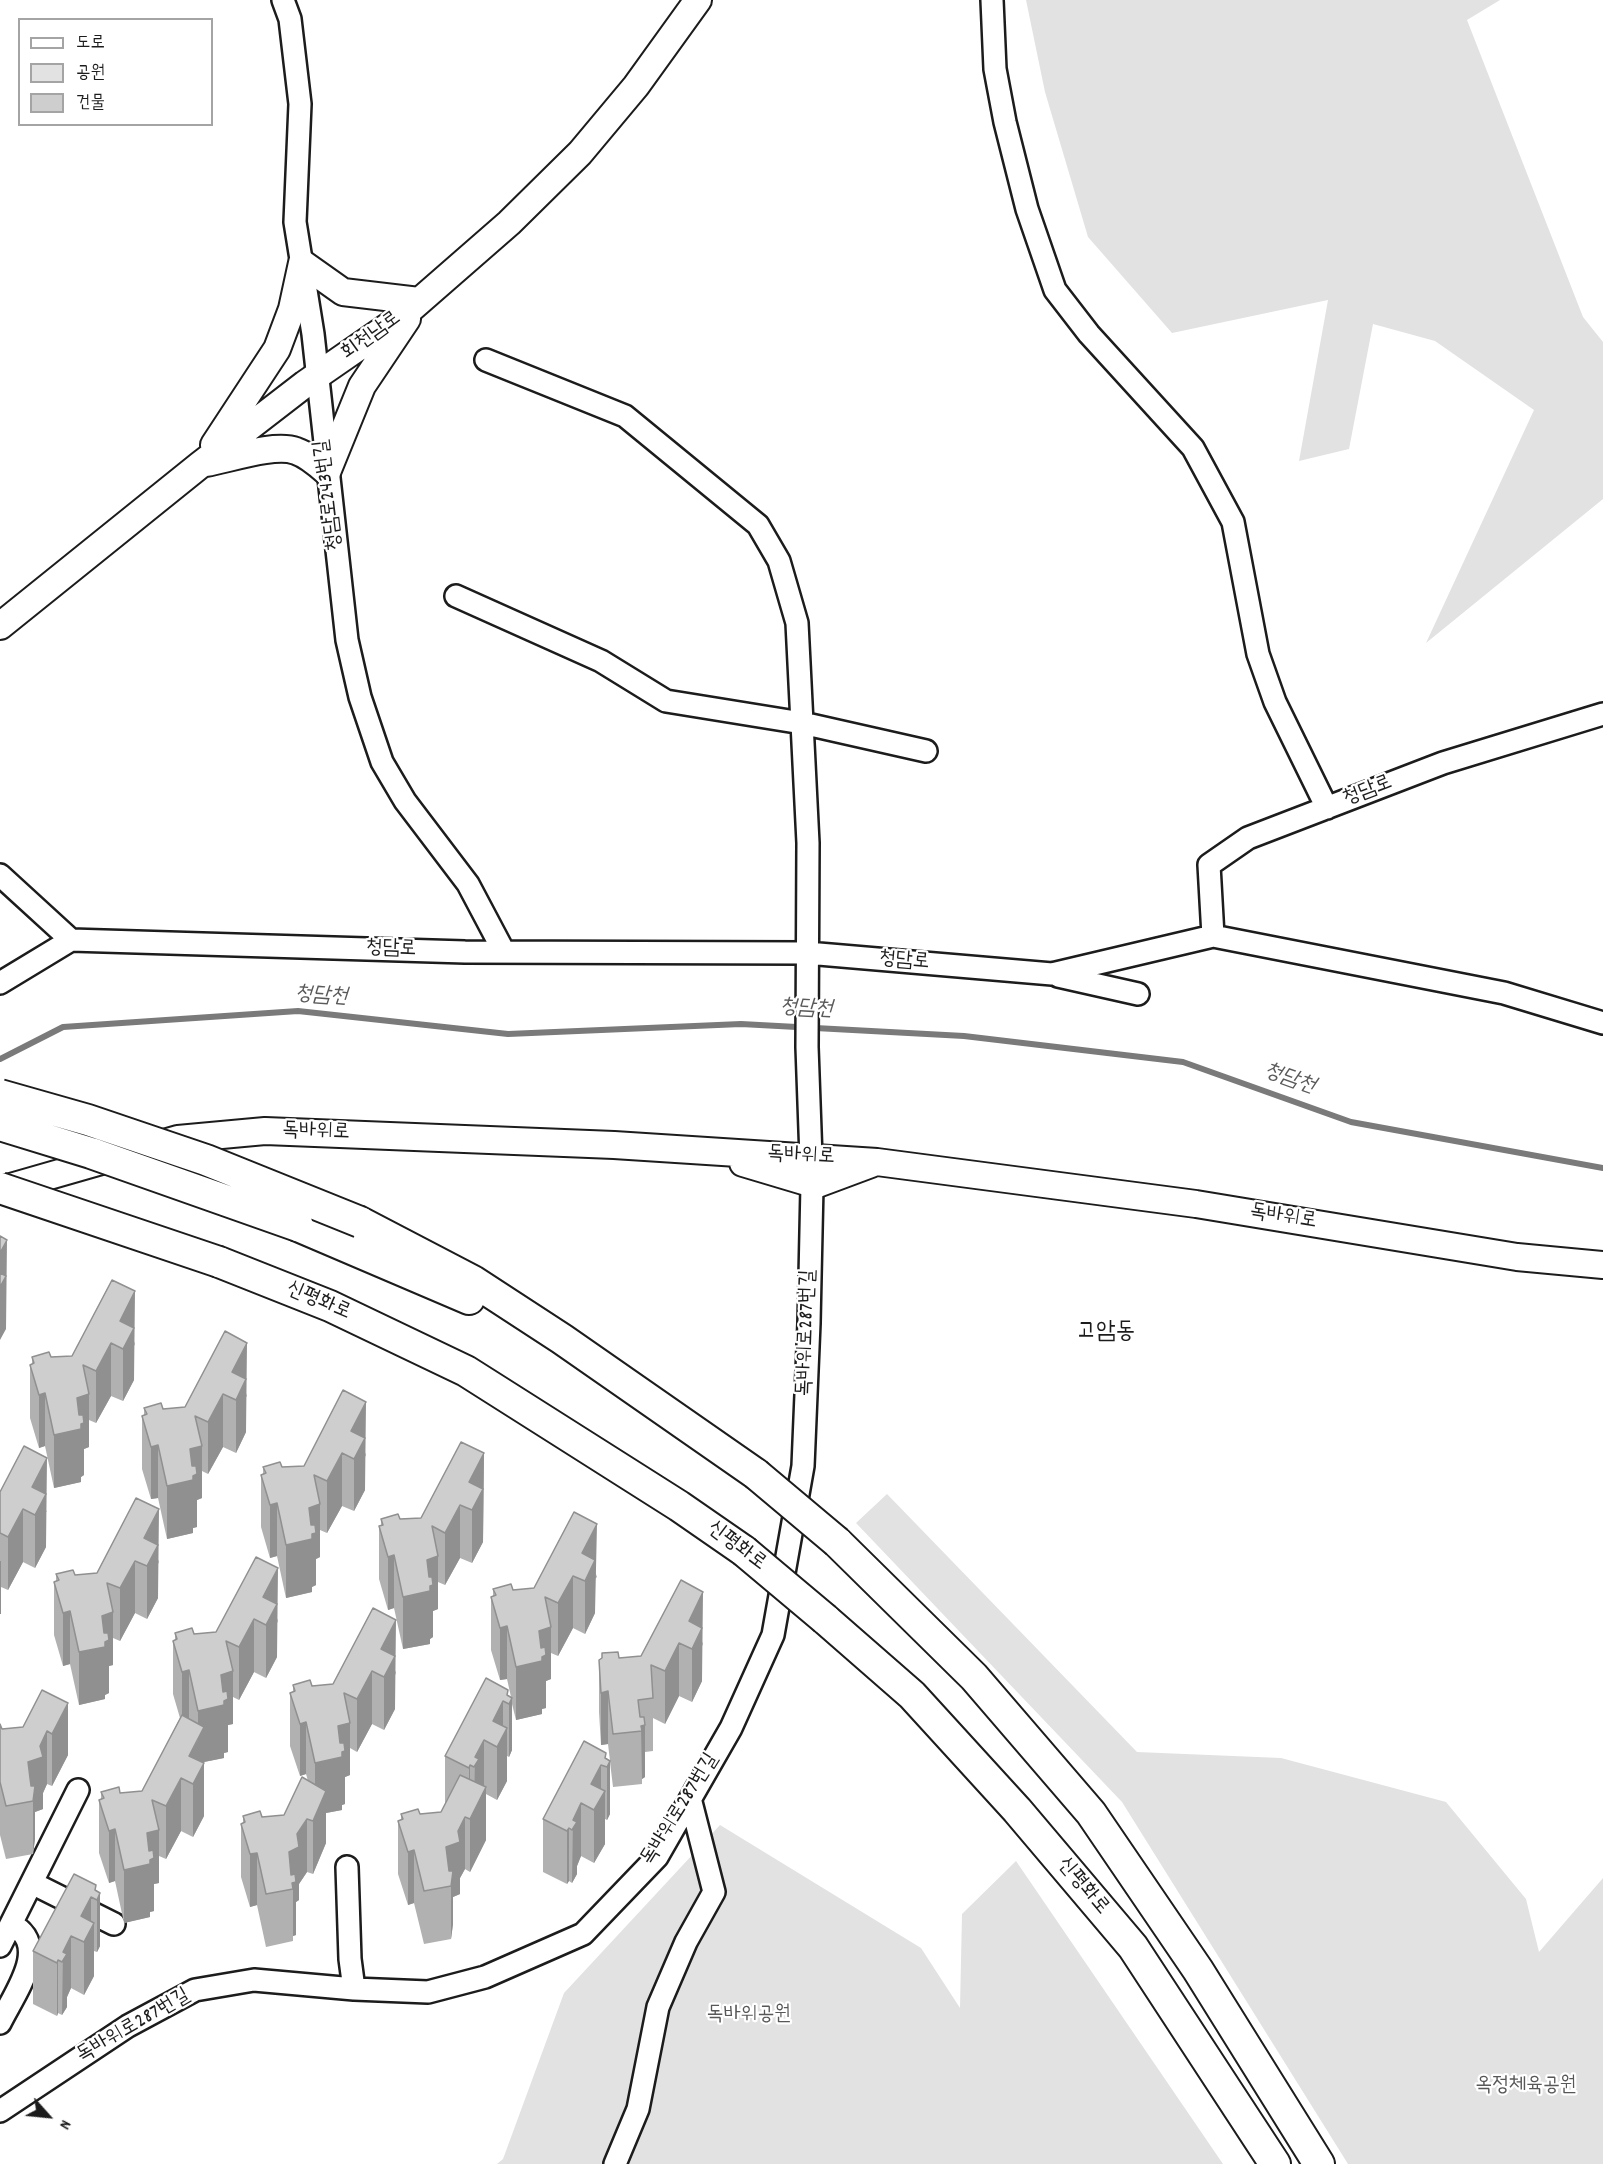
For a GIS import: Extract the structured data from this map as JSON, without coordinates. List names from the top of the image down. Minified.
{"streets":{"highway":["신평화로"],"main road":["회천남로","독바위로"],"street":["청담로243번길","청담로","독바위로287번길"]},"crossings":[["회천남로","청담로243번길"],["청담로243번길","청담로"],["독바위로","신평화로"],["독바위로","독바위로287번길"]],"districts":["고암동"],"water":["청담천"],"parks":["독바위공원","옥정체육공원"],"legend":["도로","공원","건물"],"north":"bottom right"}
